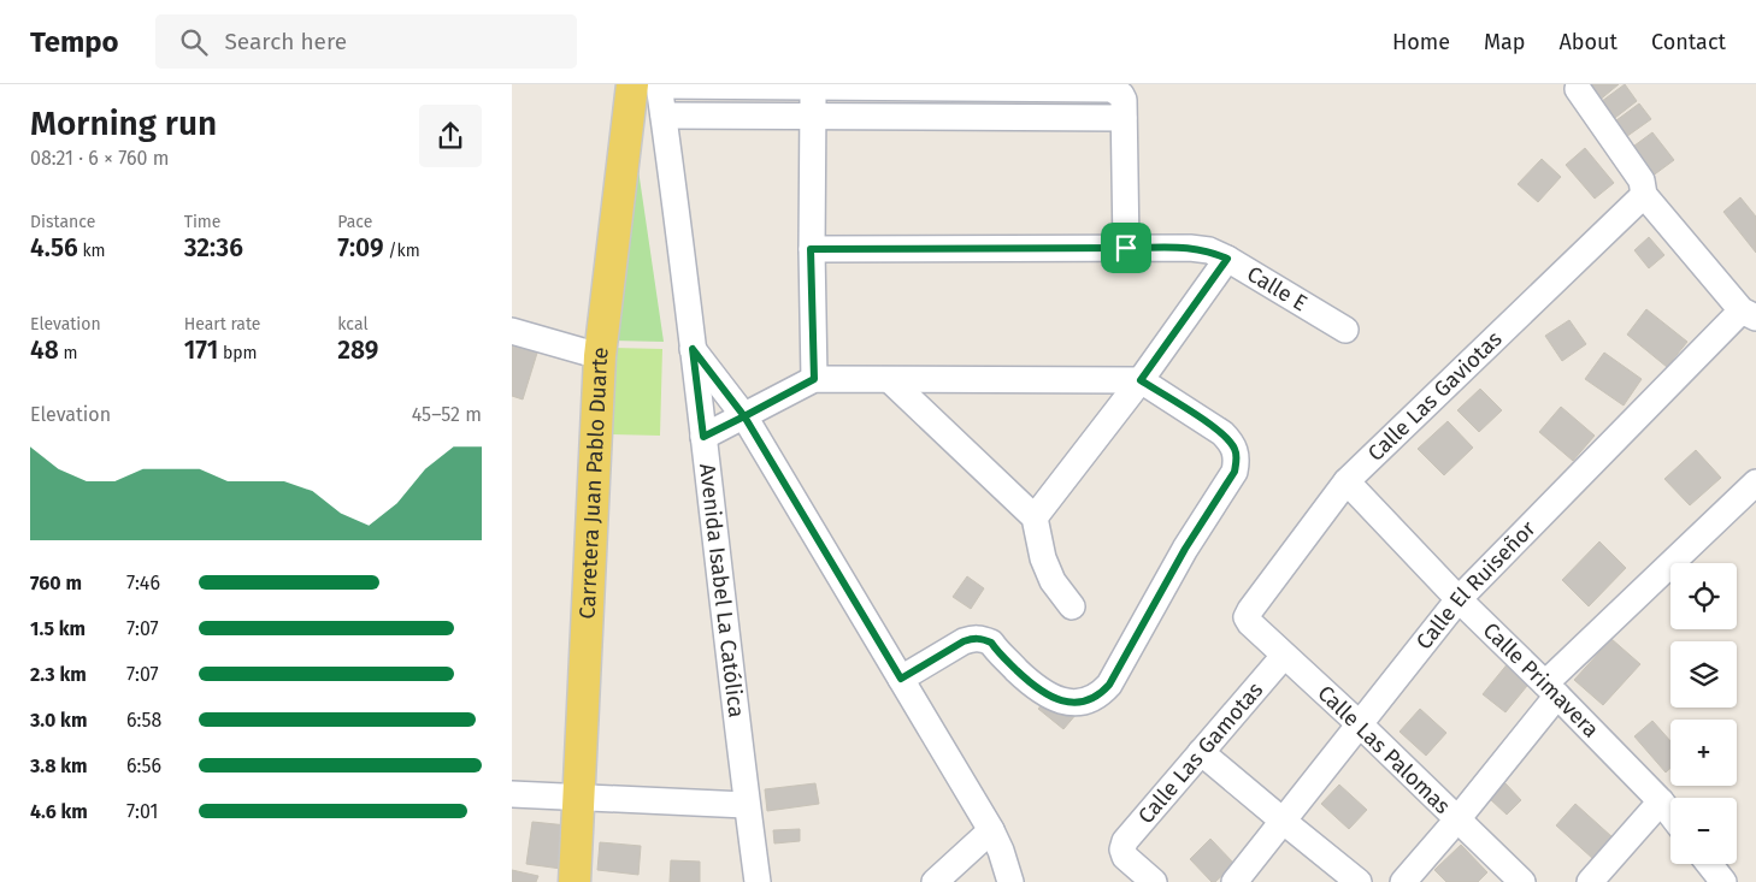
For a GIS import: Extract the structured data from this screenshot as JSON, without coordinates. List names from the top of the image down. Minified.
{"streets":{"main road":["Carretera Juan Pablo Duarte"],"street":["Calle E","Calle Las Gaviotas","Calle El Ruiseñor","Avenida Isabel La Católica","Calle Primavera","Calle Las Palomas","Calle Las Gamotas"]},"crossings":[["Calle Las Gaviotas","Calle Primavera"],["Calle Las Gaviotas","Calle Las Palomas"],["Carretera Juan Pablo Duarte","Avenida Isabel La Católica"],["Calle El Ruiseñor","Calle Primavera"],["Calle El Ruiseñor","Calle Las Palomas"],["Calle Las Palomas","Calle Las Gamotas"]],"page":{"header":"Tempo","search":"Search here","nav":["Home","Map","About","Contact"],"heading":["Morning run","08:21 · 6 × 760 m"],"stats":[["Distance","4.56 km"],["Time","32:36"],["Pace","7:09 /km"],["Elevation","48 m"],["Heart rate","171 bpm"],["kcal","289"]],"chart":["Elevation","45–52 m"],"list":[{"name":"760 m","note":"7:46"},{"name":"1.5 km","note":"7:07"},{"name":"2.3 km","note":"7:07"},{"name":"3.0 km","note":"6:58"},{"name":"3.8 km","note":"6:56"},{"name":"4.6 km","note":"7:01"}],"map_buttons":["+","−"]}}
